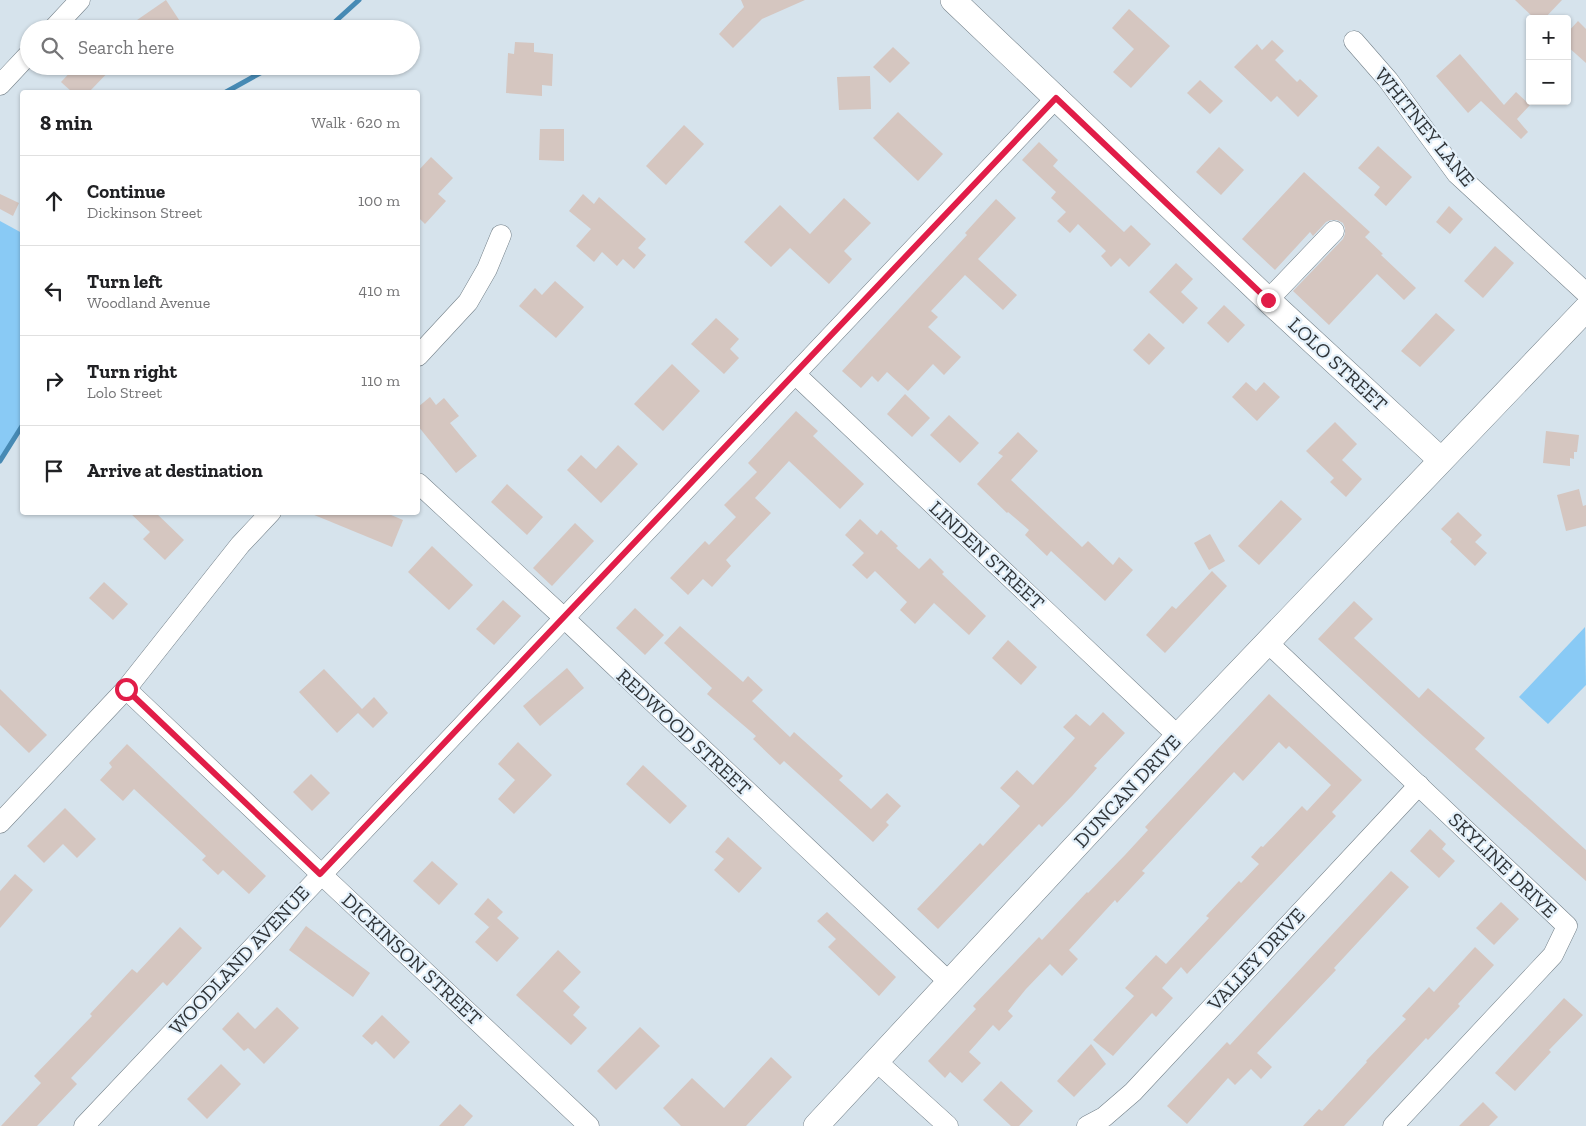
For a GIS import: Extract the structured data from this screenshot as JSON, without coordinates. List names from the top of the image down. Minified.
{"streets":{"street":["WHITNEY LANE","LOLO STREET","LINDEN STREET","REDWOOD STREET","DUNCAN DRIVE","SKYLINE DRIVE","DICKINSON STREET","VALLEY DRIVE","WOODLAND AVENUE"]},"crossings":[["LOLO STREET","DUNCAN DRIVE"],["LOLO STREET","WOODLAND AVENUE"],["LINDEN STREET","DUNCAN DRIVE"],["LINDEN STREET","WOODLAND AVENUE"],["REDWOOD STREET","DUNCAN DRIVE"],["REDWOOD STREET","WOODLAND AVENUE"],["DUNCAN DRIVE","SKYLINE DRIVE"],["SKYLINE DRIVE","VALLEY DRIVE"],["DICKINSON STREET","WOODLAND AVENUE"]],"page":{"map_buttons":["+","−"],"search":"Search here","heading":["8 min","Walk · 620 m"],"list":[["Continue","Dickinson Street","100 m"],["Turn left","Woodland Avenue","410 m"],["Turn right","Lolo Street","110 m"],"Arrive at destination"]}}
